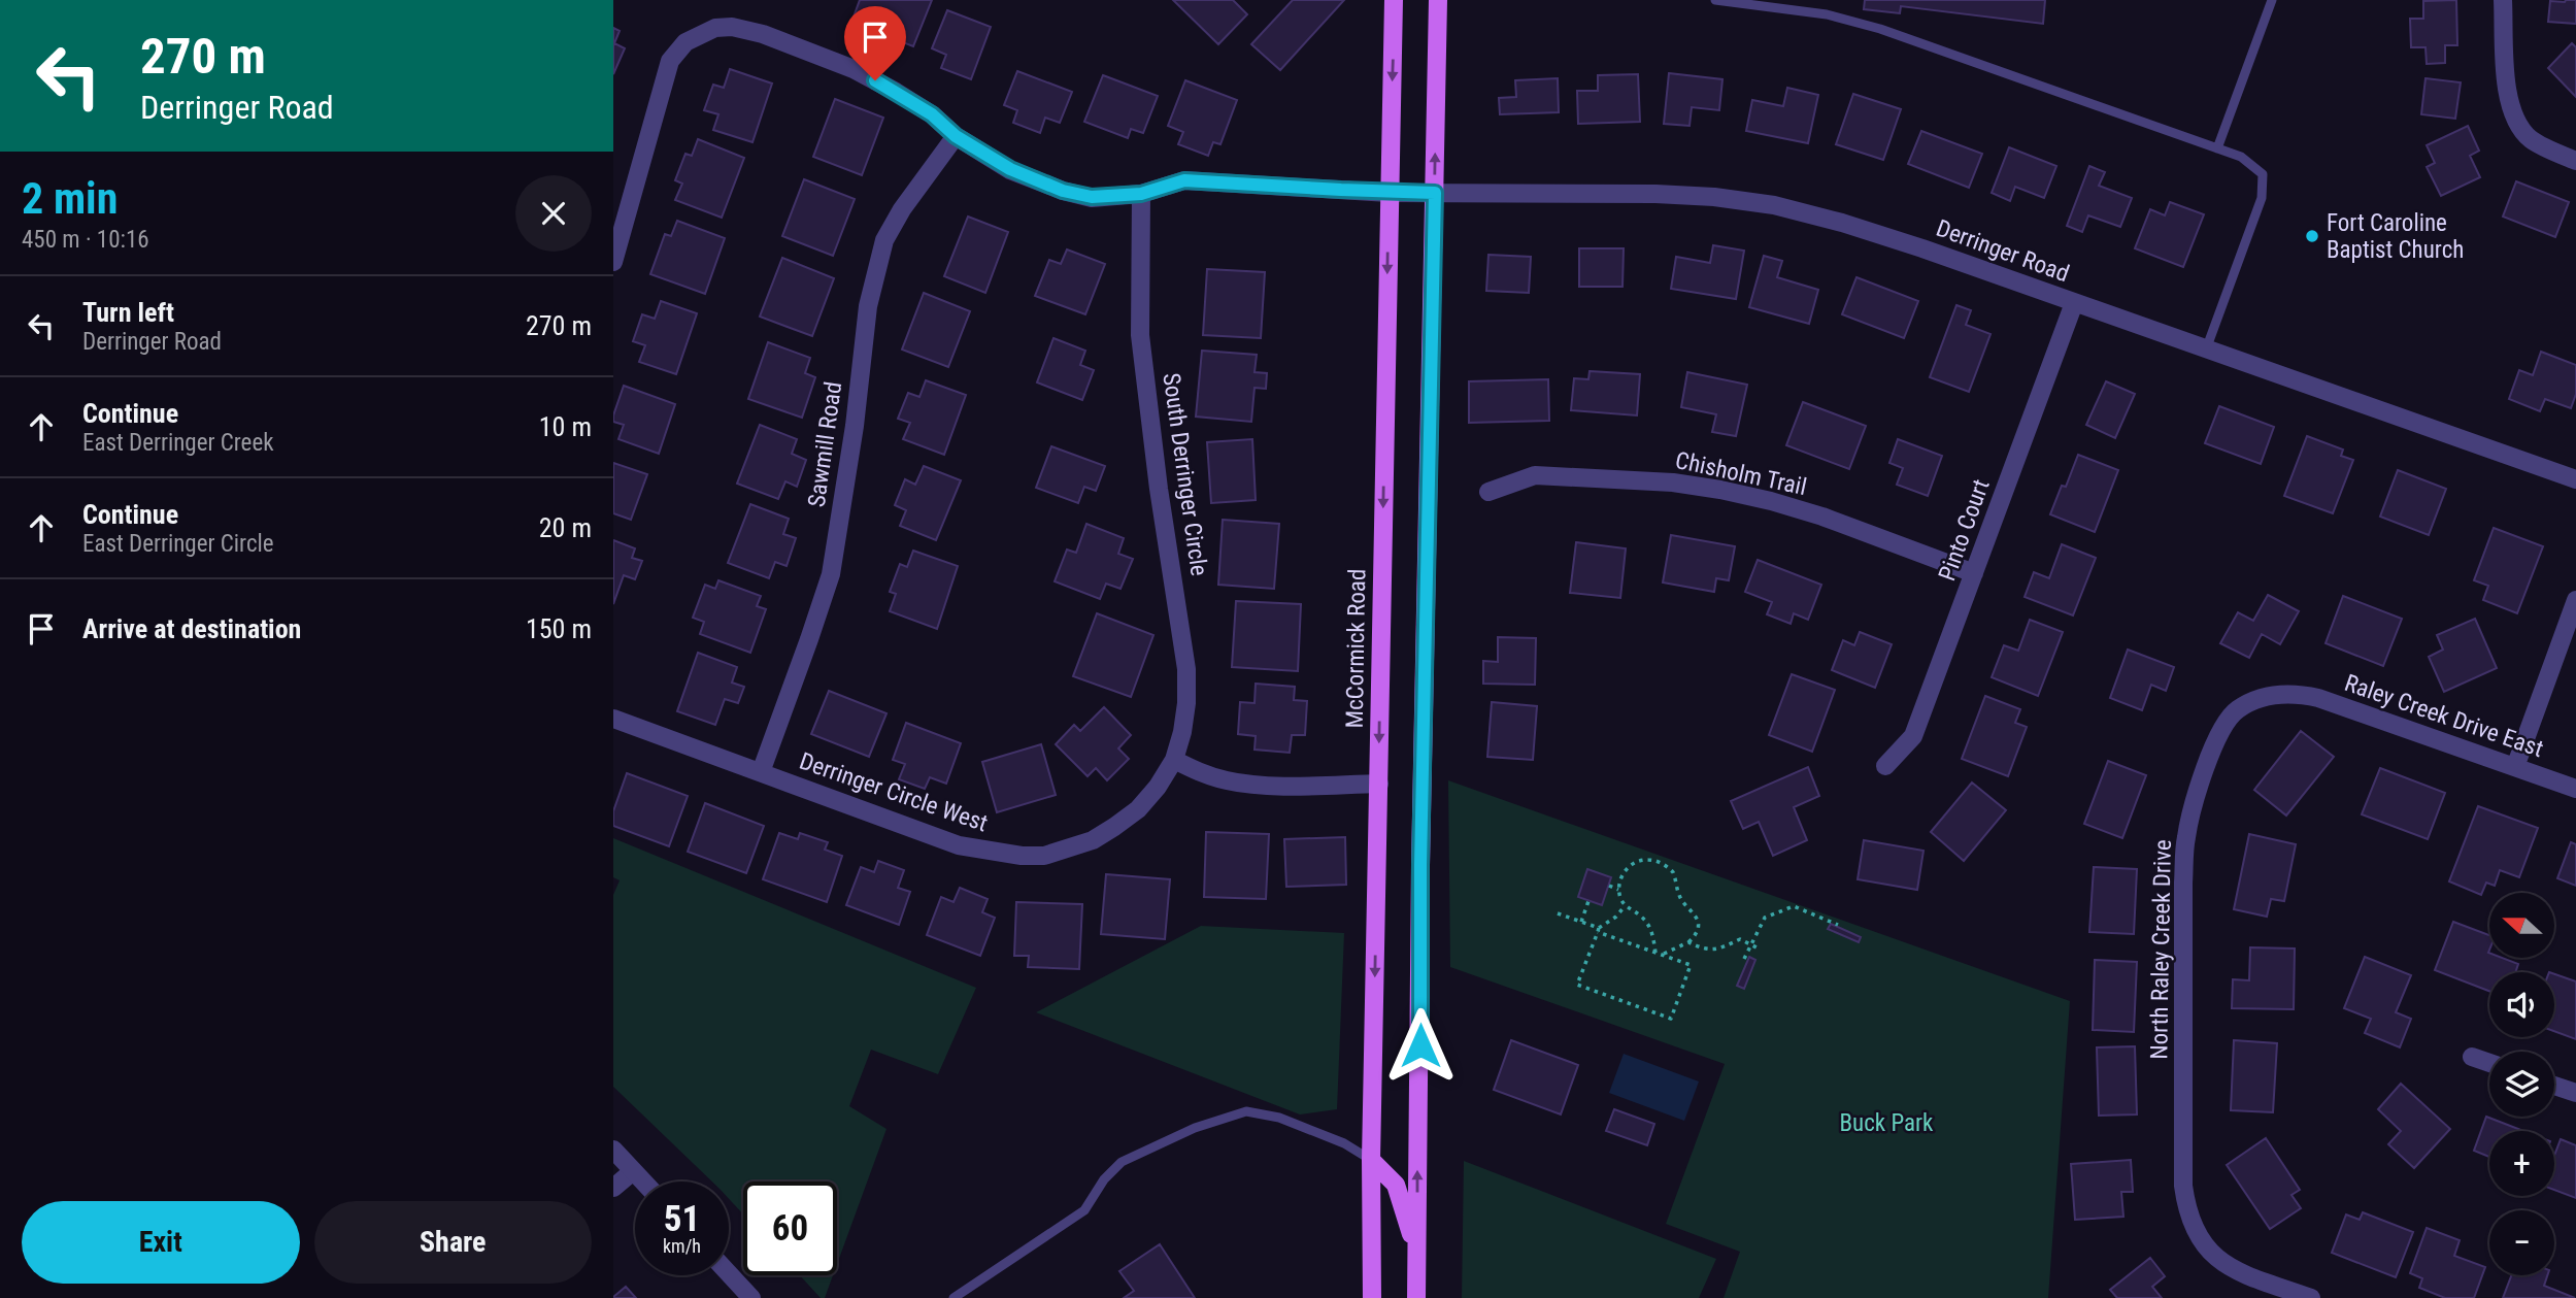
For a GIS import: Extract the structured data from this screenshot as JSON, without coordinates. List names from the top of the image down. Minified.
{"streets":{"main road":["McCormick Road"],"street":["Derringer Road","Sawmill Road","Chisholm Trail","South Derringer Circle","Pinto Court","Raley Creek Drive East","Derringer Circle West","North Raley Creek Drive"]},"crossings":[["Derringer Road","Sawmill Road"],["Derringer Road","South Derringer Circle"],["Derringer Road","Pinto Court"],["Derringer Road","McCormick Road"],["Sawmill Road","Derringer Circle West"],["Chisholm Trail","Pinto Court"],["South Derringer Circle","Derringer Circle West"],["Raley Creek Drive East","North Raley Creek Drive"]],"parks":["Buck Park"],"places":["Fort Caroline Baptist Church"],"north":"left","page":{"turn":["270 m","Derringer Road"],"heading":["2 min","450 m · 10:16"],"list":[{"name":"Turn left","note":"Derringer Road","value":"270 m"},{"name":"Continue","note":"East Derringer Creek","value":"10 m"},{"name":"Continue","note":"East Derringer Circle","value":"20 m"},{"name":"Arrive at destination","value":"150 m"}],"map_buttons":["+","−"],"speed":"51 km/h","limit":"60","buttons":["Exit","Share"]}}
